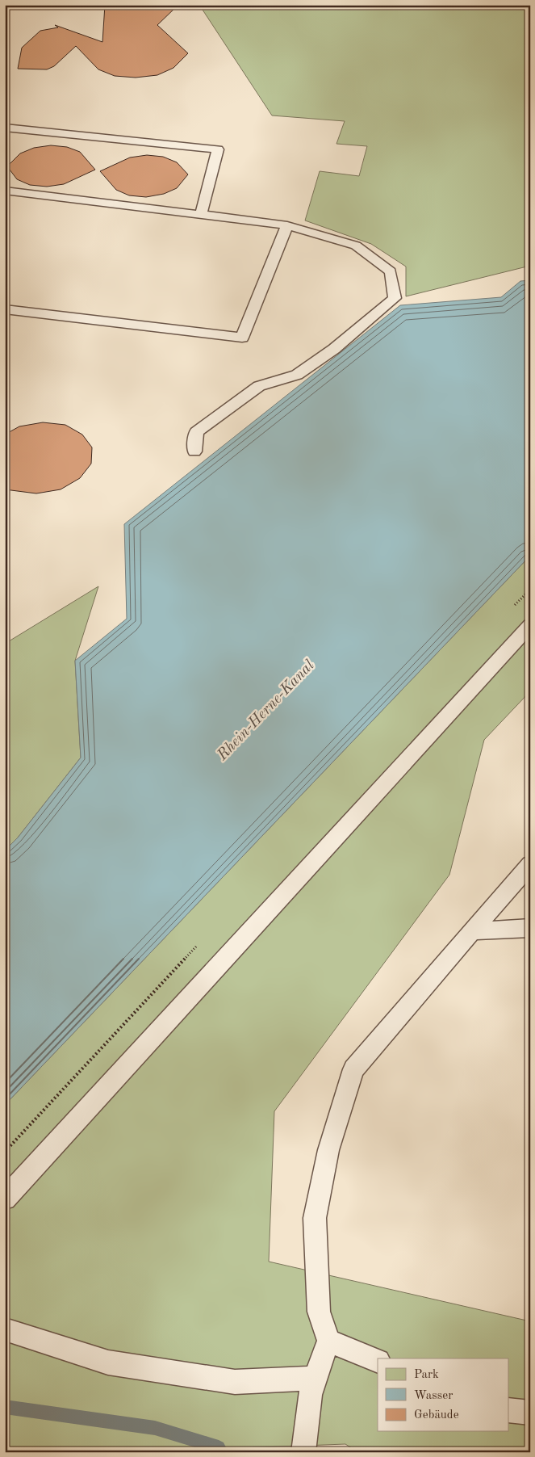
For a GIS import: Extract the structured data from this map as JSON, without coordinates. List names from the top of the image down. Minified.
{"water":["Rhein-Herne-Kanal"],"legend":["Park","Wasser","Gebäude"]}
